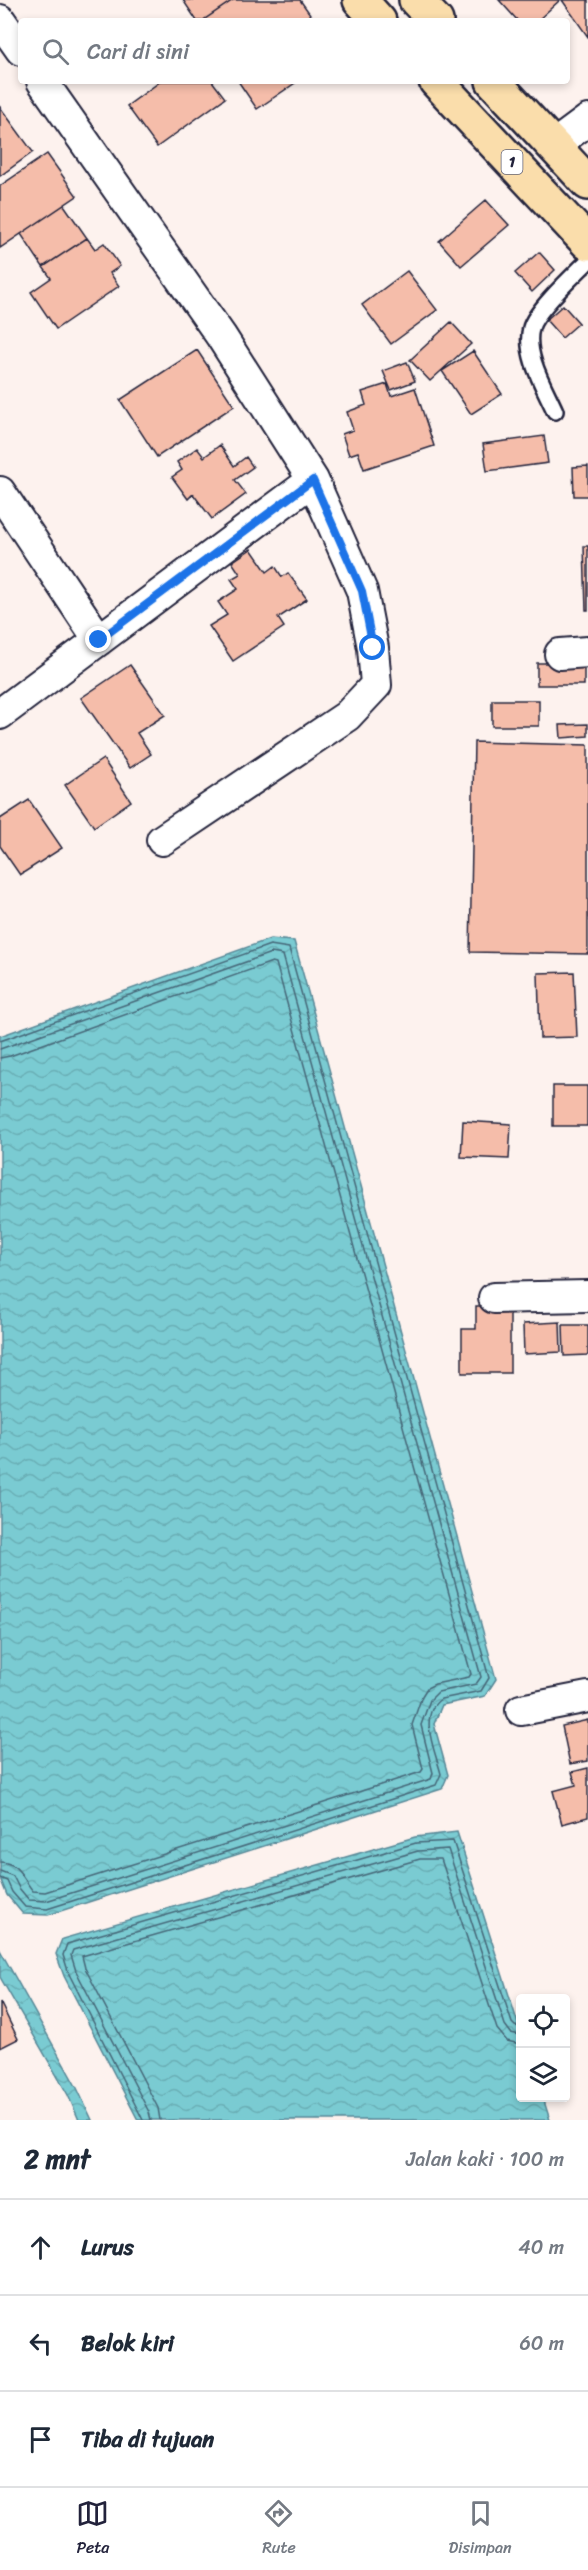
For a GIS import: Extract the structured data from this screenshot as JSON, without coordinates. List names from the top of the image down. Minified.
{"streets":{"highway":["1"]},"page":{"search":"Cari di sini","heading":["2 mnt","Jalan kaki · 100 m"],"list":[["Lurus","40 m"],["Belok kiri","60 m"],"Tiba di tujuan"],"nav":["Peta","Rute","Disimpan"]}}
